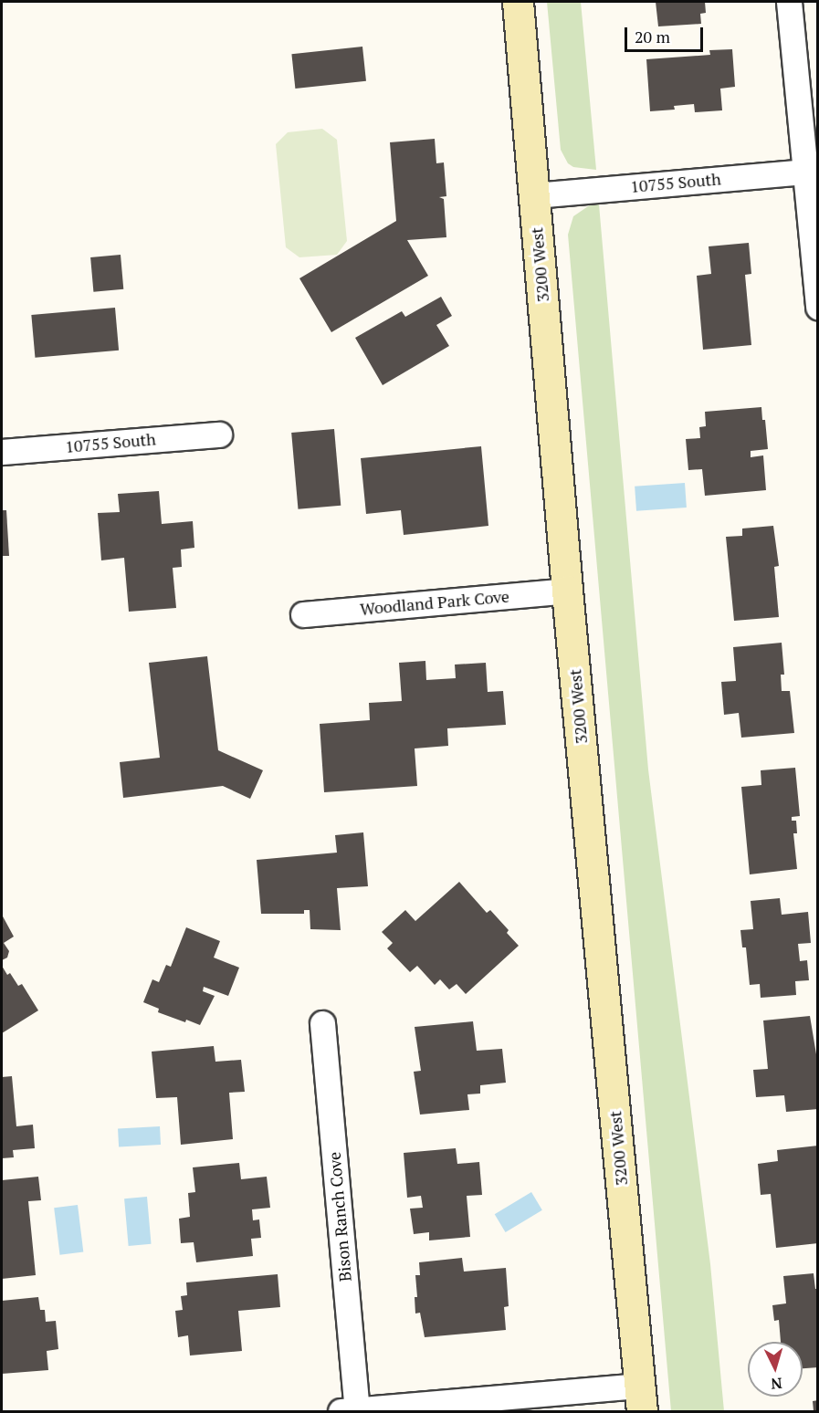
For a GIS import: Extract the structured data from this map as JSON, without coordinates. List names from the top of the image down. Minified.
{"streets":{"street":["10755 South","3200 West","Woodland Park Cove","Bison Ranch Cove"]},"crossings":[["10755 South","3200 West"],["3200 West","Woodland Park Cove"]],"scale_bar":"20 m","north":"bottom"}
